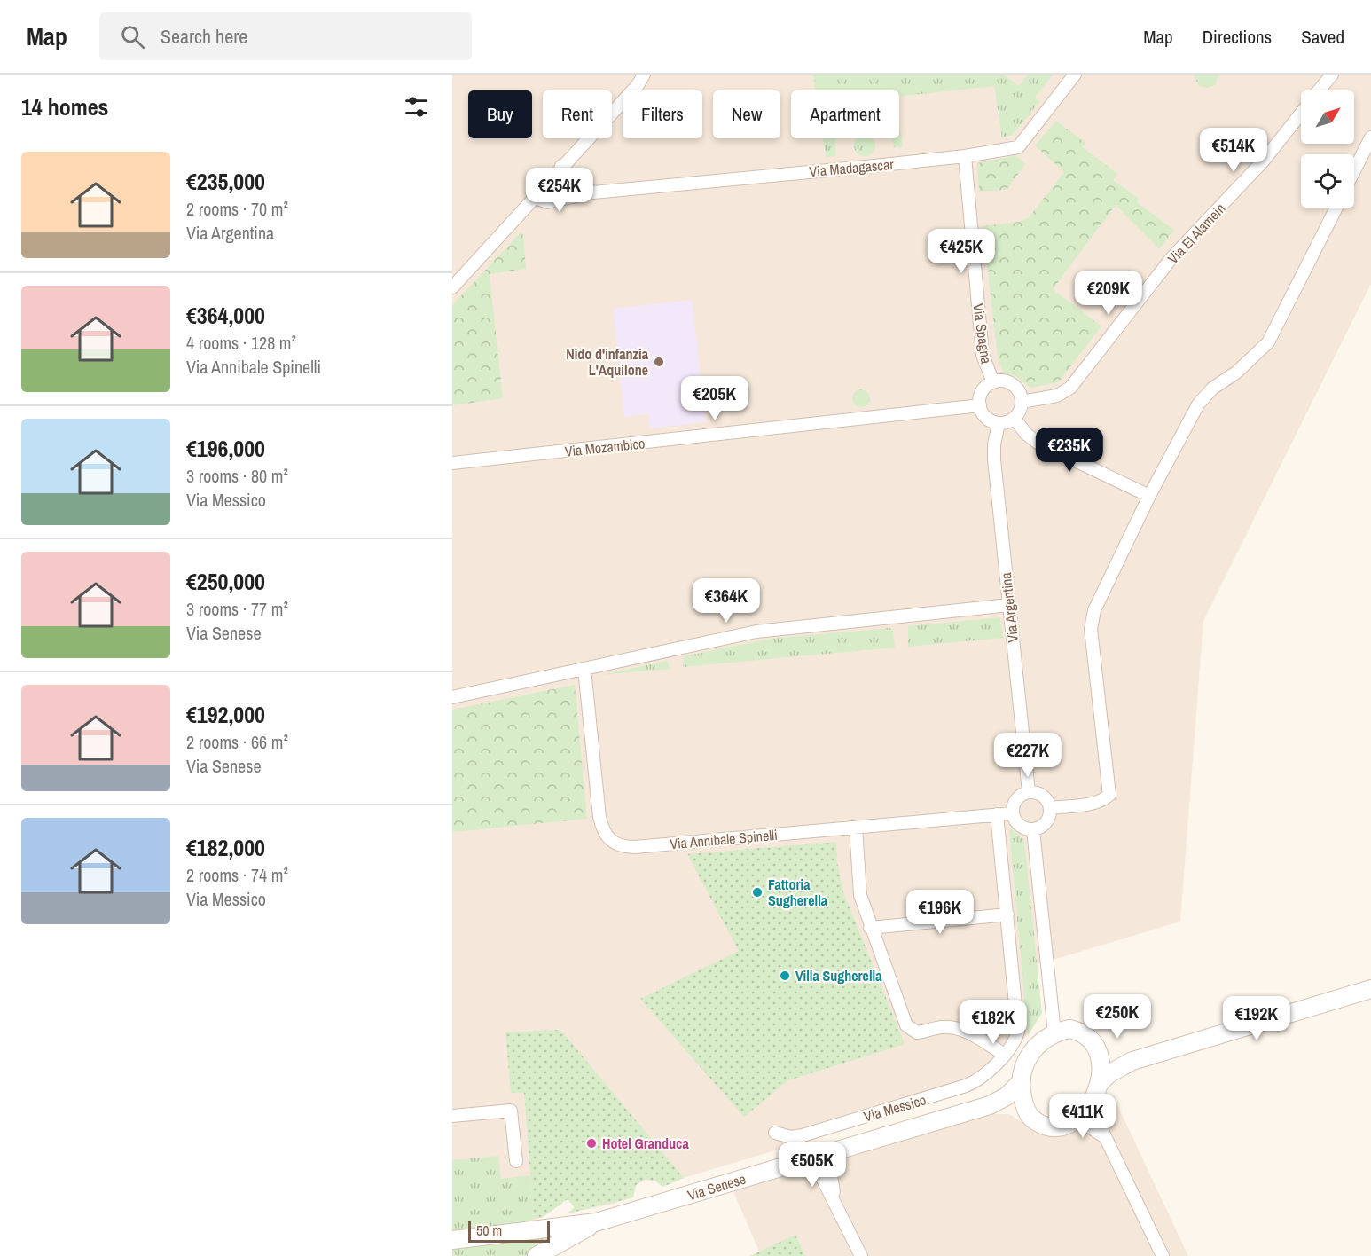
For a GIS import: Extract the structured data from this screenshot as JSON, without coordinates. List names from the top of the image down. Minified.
{"streets":{"main road":["Via Senese"],"street":["Via Madagascar","Via El Alamein","Via Spagna","Via Mozambico","Via Argentina","Via Annibale Spinelli","Via Messico"]},"crossings":[["Via Madagascar","Via Spagna"],["Via El Alamein","Via Spagna"],["Via El Alamein","Via Mozambico"],["Via El Alamein","Via Argentina"],["Via Spagna","Via Mozambico"],["Via Spagna","Via Argentina"],["Via Mozambico","Via Argentina"],["Via Argentina","Via Annibale Spinelli"],["Via Annibale Spinelli","Via Messico"]],"places":["Nido d'infanzia L'Aquilone","Fattoria Sugherella","Villa Sugherella","Hotel Granduca"],"scale_bar":"50 m","north":"top right","page":{"header":"Map","search":"Search here","nav":["Map","Directions","Saved"],"heading":"14 homes","chip":["Buy","Rent","Filters","New","Apartment"],"price":["€514K","€254K","€425K","€209K","€205K","€235K","€364K","€227K","€196K","€250K","€192K","€182K","€411K","€505K"],"list":[{"name":"€235,000","note":"2 rooms · 70 m² · Via Argentina"},{"name":"€364,000","note":"4 rooms · 128 m² · Via Annibale Spinelli"},{"name":"€196,000","note":"3 rooms · 80 m² · Via Messico"},{"name":"€250,000","note":"3 rooms · 77 m² · Via Senese"},{"name":"€192,000","note":"2 rooms · 66 m² · Via Senese"},{"name":"€182,000","note":"2 rooms · 74 m² · Via Messico"}],"scale":"50 m"}}
